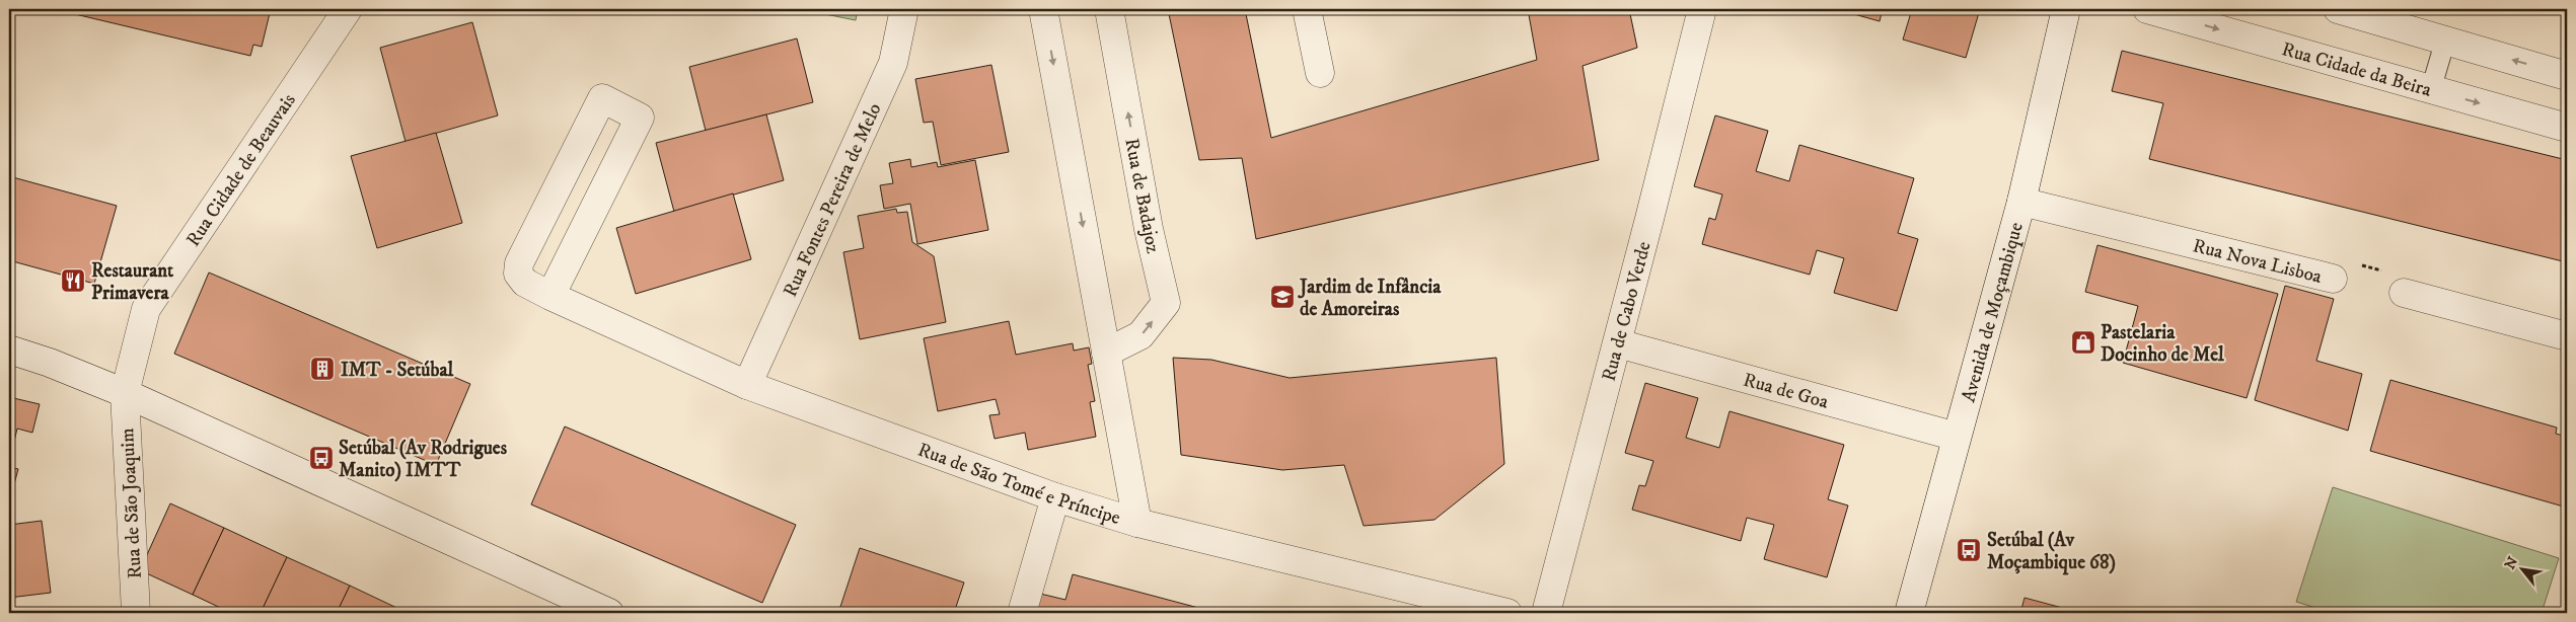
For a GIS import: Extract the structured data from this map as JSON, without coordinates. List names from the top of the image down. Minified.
{"streets":{"street":["Rua Cidade da Beira","Rua Cidade de Beauvais","Rua de Badajoz","Rua Fontes Pereira de Melo","Rua Nova Lisboa","Rua de Cabo Verde","Avenida de Moçambique","Rua de Goa","Rua de São Tomé e Príncipe","Rua de São Joaquim"]},"crossings":[["Rua Cidade de Beauvais","Rua de São Joaquim"],["Rua Fontes Pereira de Melo","Rua de São Tomé e Príncipe"],["Rua Nova Lisboa","Avenida de Moçambique"],["Rua de Cabo Verde","Rua de Goa"],["Avenida de Moçambique","Rua de Goa"]],"places":{"restaurant":["Restaurant Primavera"],"school or university":["Jardim de Infância de Amoreiras"],"shop":["Pastelaria Docinho de Mel"],"building":["IMT - Setúbal"],"bus stop":["Setúbal (Av Rodrigues Manito) IMTT","Setúbal (Av Moçambique 68)"]},"north":"top left"}
